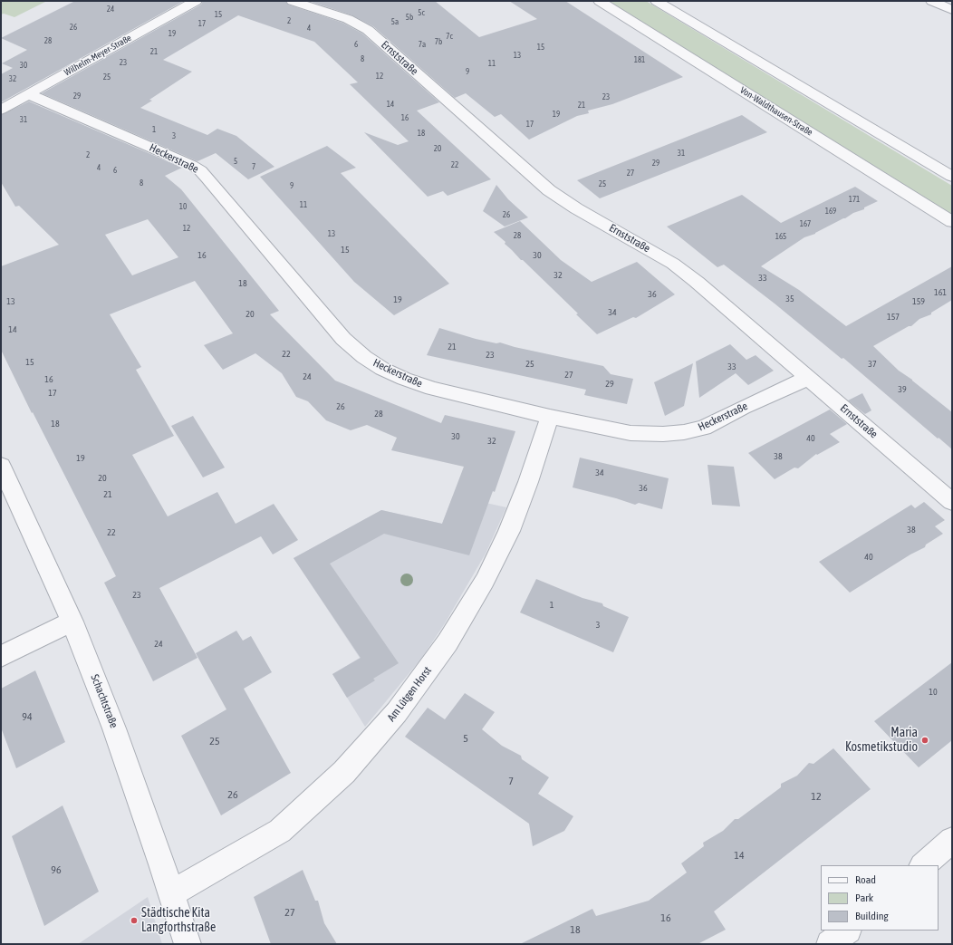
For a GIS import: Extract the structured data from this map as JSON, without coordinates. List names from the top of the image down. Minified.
{"streets":{"street":["Wilhelm-Meyer-Straße","Ernststraße","Von-Waldthausen-Straße","Heckerstraße","Am Lütgen Horst","Schachtstraße"]},"crossings":[["Wilhelm-Meyer-Straße","Heckerstraße"],["Ernststraße","Heckerstraße"],["Heckerstraße","Am Lütgen Horst"],["Am Lütgen Horst","Schachtstraße"]],"places":["Maria Kosmetikstudio","Städtische Kita Langforthstraße"],"house_numbers":["24","5c","15","5b","2","5a","17","26","4","19","7c","28","7b","6","7a","15","21","13","8","181","23","11","30","9","12","25","32","29","23","14","21","19","16","31","17","1","18","3","20","31","2","5","29","22","7","4","6","27","8","25","9","171","11","10","169","26","167","12","13","28","165","15","16","30","32","33","18","161","36","35","19","13","159","34","20","157","14","21","22","23","15","25","37","33","27","24","16","29","39","17","26","28","18","30","40","32","38","19","34","20","36","21","38","22","40","23","1","3","24","10","94","5","25","7","26","12","14","96","27","16","18"],"legend":["Road","Park","Building"]}
